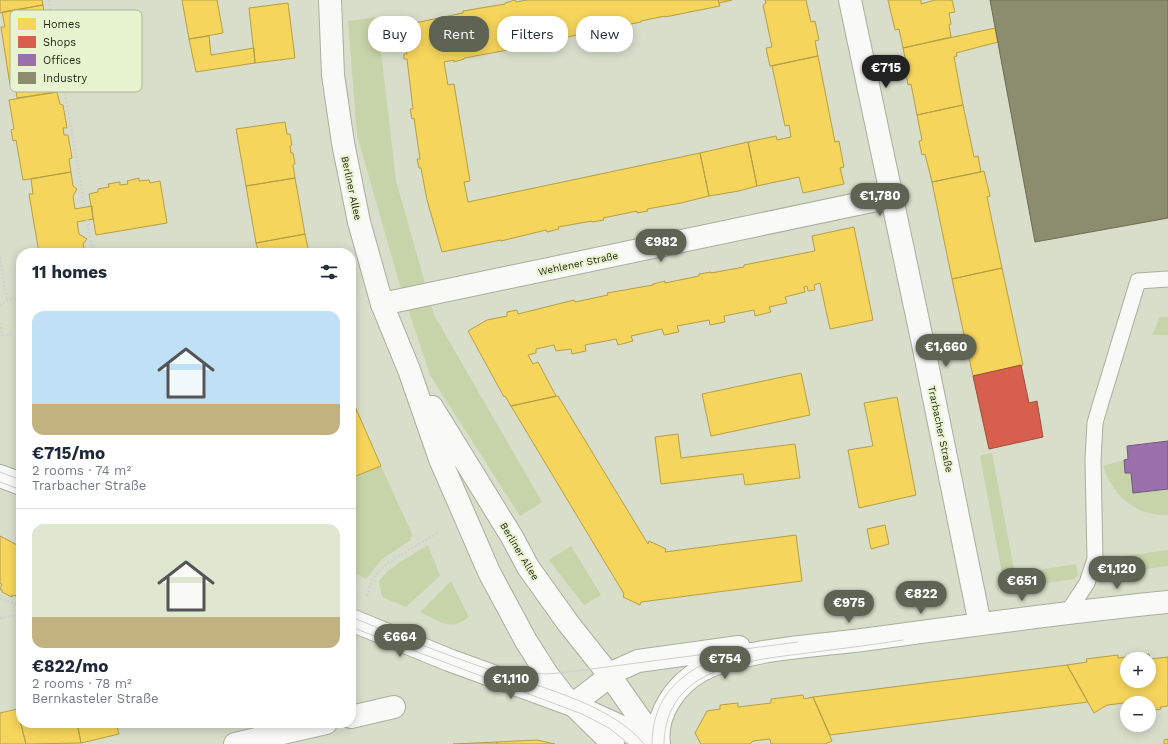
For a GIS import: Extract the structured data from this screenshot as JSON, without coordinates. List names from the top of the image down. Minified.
{"streets":{"street":["Berliner Allee","Wehlener Straße","Trarbacher Straße"]},"crossings":[["Berliner Allee","Wehlener Straße"],["Wehlener Straße","Trarbacher Straße"]],"legend":["Homes","Shops","Offices","Industry"],"page":{"chip":["Buy","Rent","Filters","New"],"price":["€715","€1,780","€982","€1,660","€1,120","€651","€822","€975","€664","€754","€1,110"],"heading":"11 homes","list":[{"name":"€715/mo","note":"2 rooms · 74 m² · Trarbacher Straße"},{"name":"€822/mo","note":"2 rooms · 78 m² · Bernkasteler Straße"}],"map_buttons":["+","−"]}}
